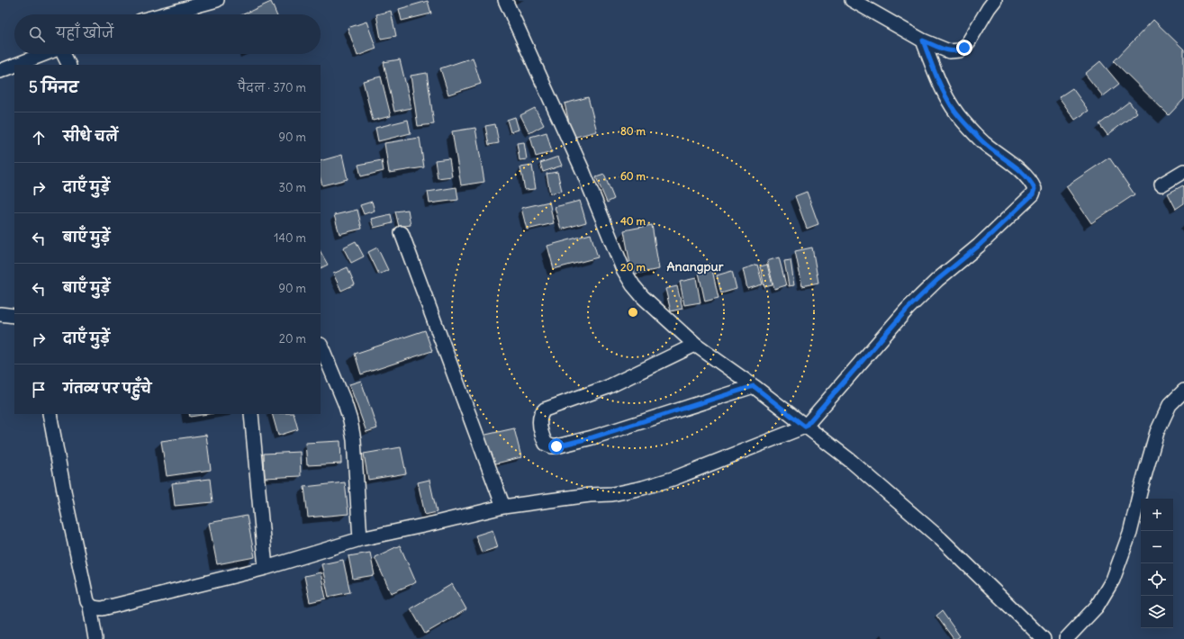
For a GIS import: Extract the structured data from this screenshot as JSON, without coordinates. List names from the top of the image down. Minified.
{"districts":["Anangpur"],"page":{"search":"यहाँ खोजें","heading":["5 मिनट","पैदल · 370 m"],"list":[["सीधे चलें","90 m"],["दाएँ मुड़ें","30 m"],["बाएँ मुड़ें","140 m"],["बाएँ मुड़ें","90 m"],["दाएँ मुड़ें","20 m"],"गंतव्य पर पहुँचे"],"map_buttons":["+","−"]},"rings":["80 m","60 m","40 m","20 m"]}
